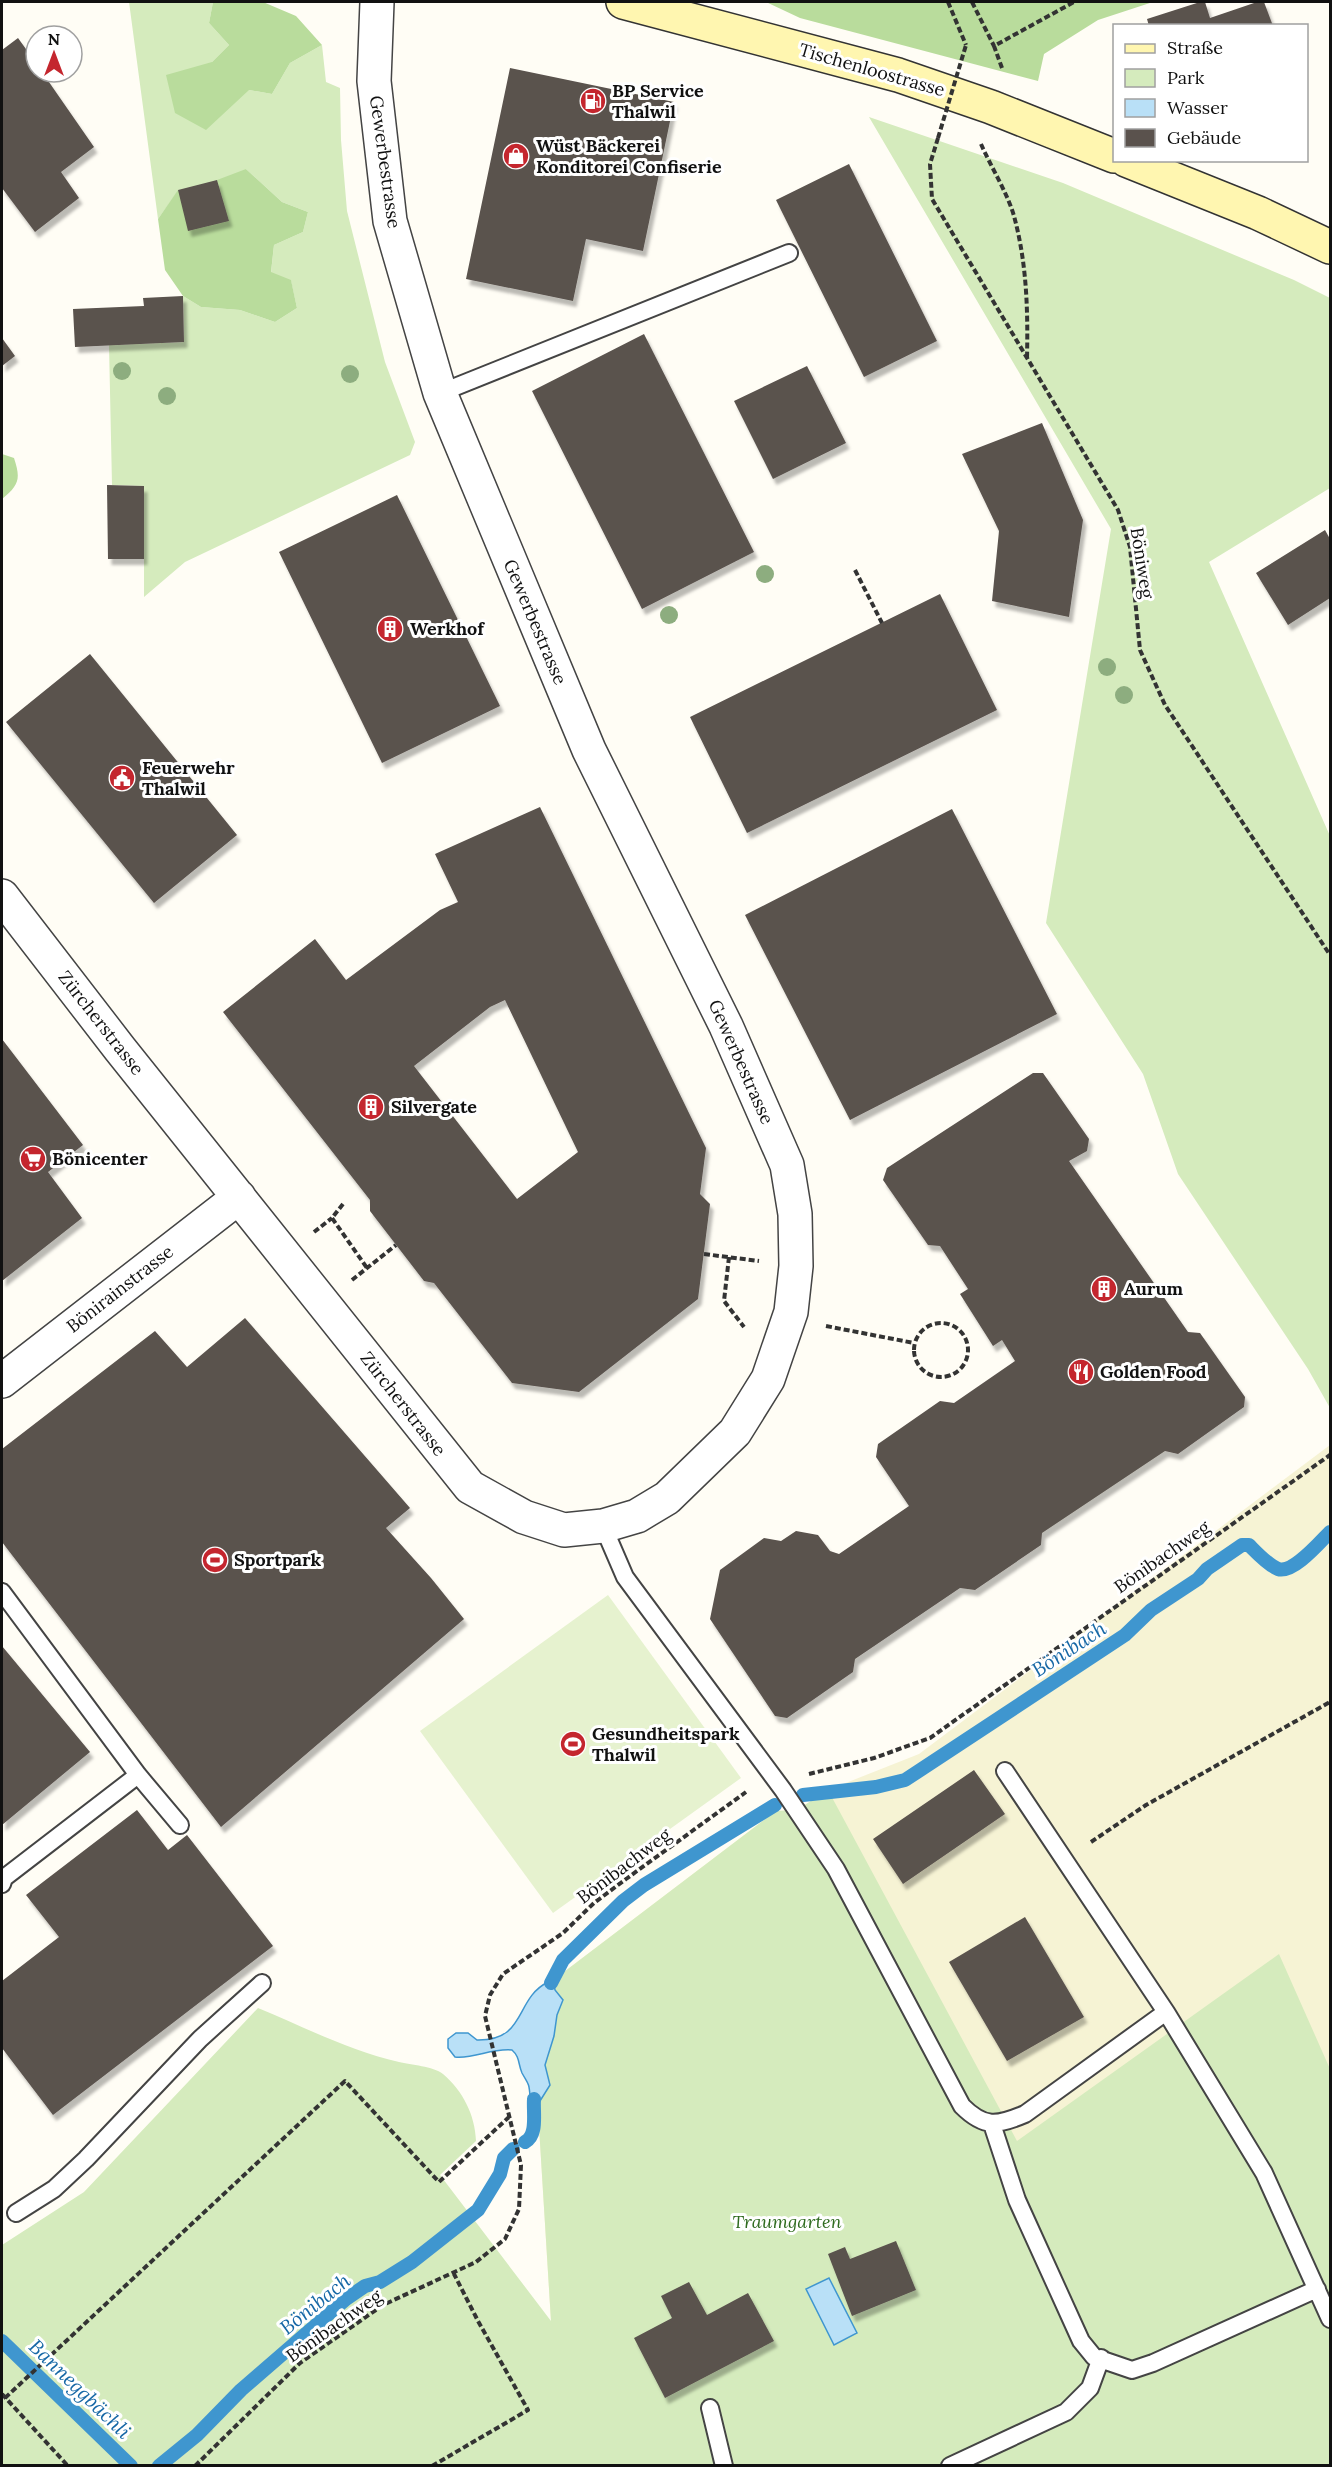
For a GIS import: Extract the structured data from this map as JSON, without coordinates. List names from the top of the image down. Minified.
{"streets":{"main road":["Tischenloostrasse"],"street":["Gewerbestrasse","Zürcherstrasse","Bönirainstrasse"],"path":["Böniweg","Bönibachweg"]},"crossings":[["Gewerbestrasse","Zürcherstrasse"],["Zürcherstrasse","Bönirainstrasse"]],"water":["Bönibach","Banneggbächli"],"parks":["Traumgarten"],"places":{"fuel station":["BP Service Thalwil"],"shop":["Wüst Bäckerei Konditorei Confiserie"],"building":["Werkhof","Silvergate","Aurum"],"public building":["Feuerwehr Thalwil"],"supermarket":["Bönicenter"],"restaurant":["Golden Food"],"sports":["Sportpark","Gesundheitspark Thalwil"]},"legend":["Straße","Park","Wasser","Gebäude"],"north":"top"}
